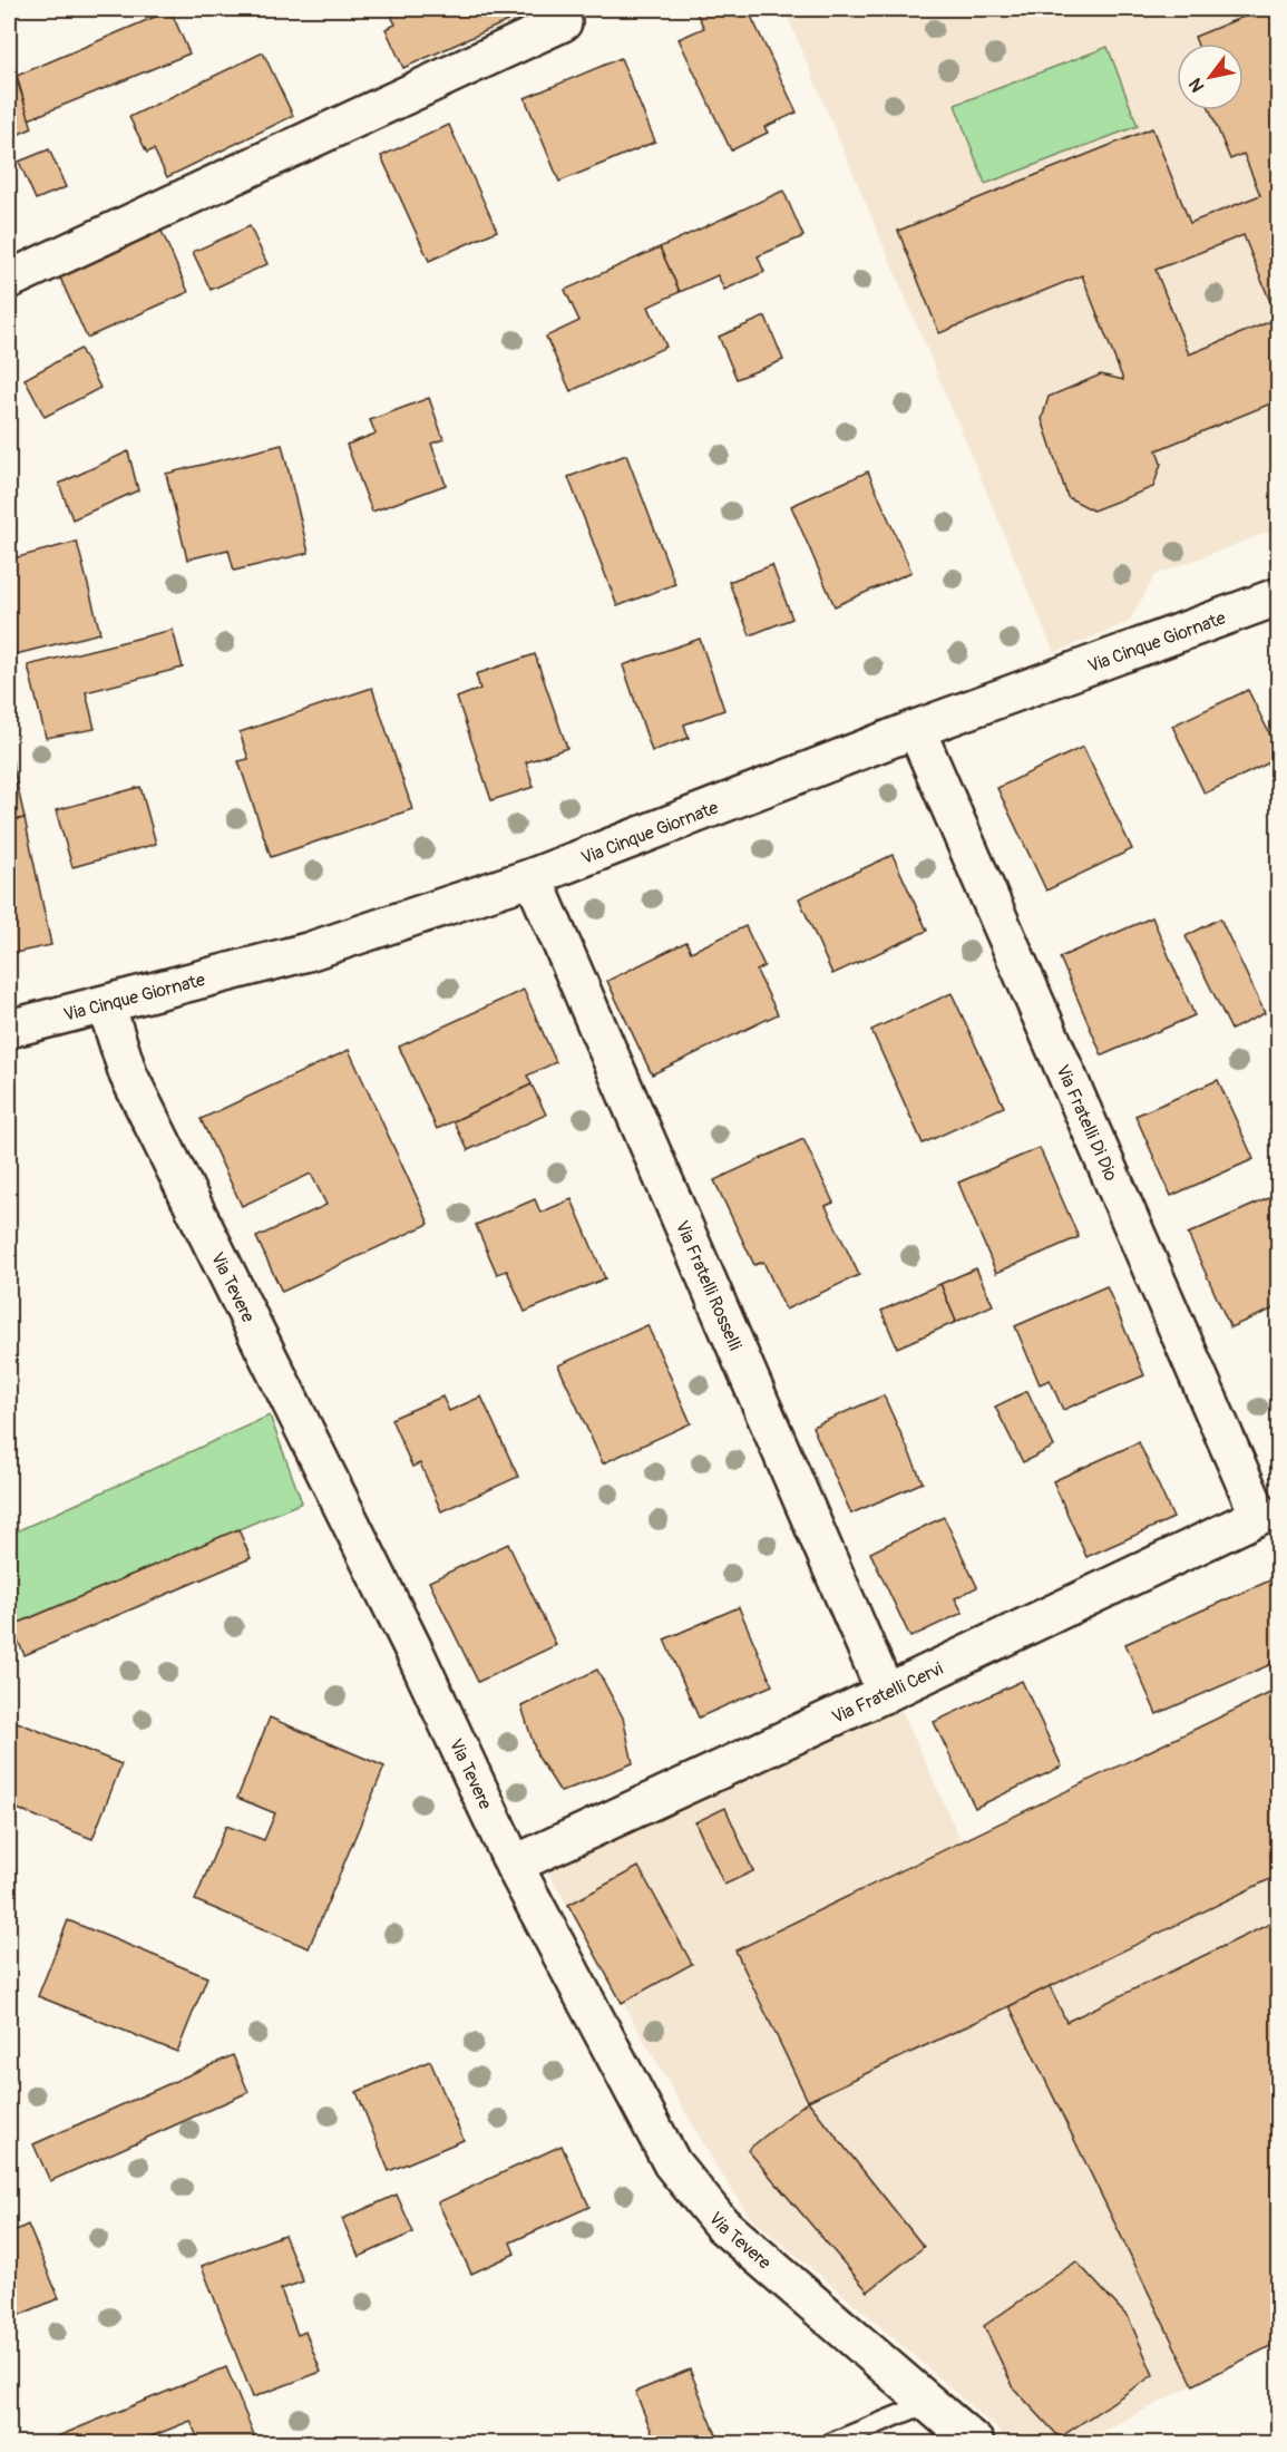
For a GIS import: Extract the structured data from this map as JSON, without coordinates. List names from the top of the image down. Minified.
{"streets":{"street":["Via Cinque Giornate","Via Fratelli Di Dio","Via Fratelli Rosselli","Via Tevere","Via Fratelli Cervi"]},"crossings":[["Via Cinque Giornate","Via Fratelli Di Dio"],["Via Cinque Giornate","Via Fratelli Rosselli"],["Via Cinque Giornate","Via Tevere"],["Via Fratelli Di Dio","Via Fratelli Cervi"],["Via Fratelli Rosselli","Via Fratelli Cervi"],["Via Tevere","Via Fratelli Cervi"]],"north":"bottom left"}
